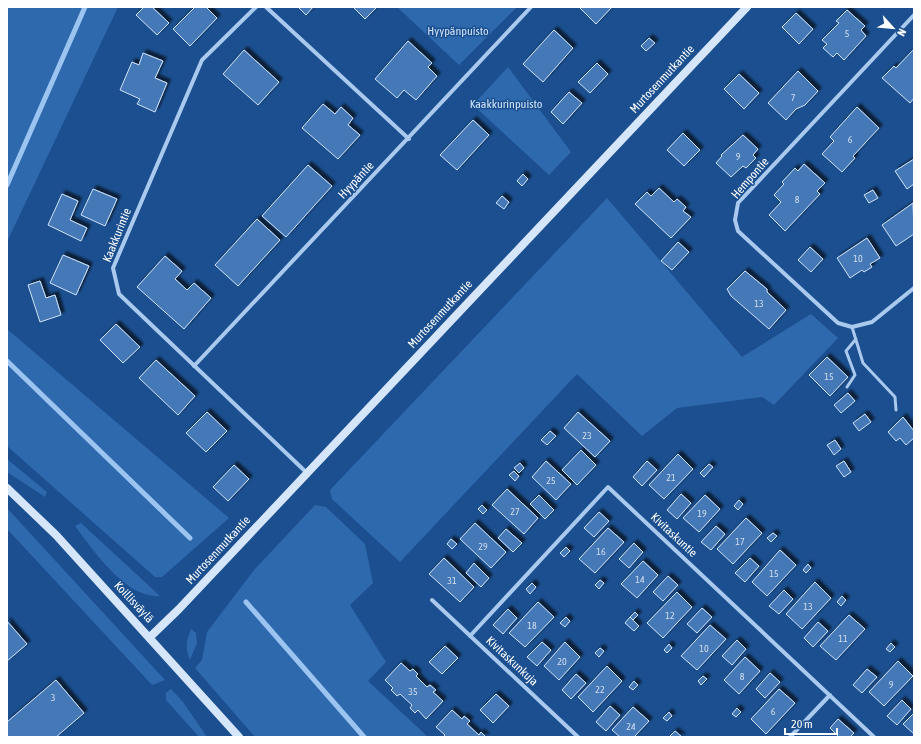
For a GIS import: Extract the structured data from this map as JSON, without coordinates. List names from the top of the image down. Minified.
{"streets":{"street":["Murtosenmutkantie","Hempontie","Hyypäntie","Kaakkurintie","Kivitaskuntie","Koillisväylä","Kivitaskunkuja"]},"crossings":[["Murtosenmutkantie","Kaakkurintie"],["Murtosenmutkantie","Koillisväylä"],["Hyypäntie","Kaakkurintie"],["Kivitaskuntie","Kivitaskunkuja"]],"parks":["Hyypänpuisto","Kaakkurinpuisto"],"house_numbers":["5","7","6","9","8","10","13","15","23","21","25","27","19","17","29","16","15","14","31","13","12","18","11","10","20","8","9","22","35","3","6","24"],"scale_bar":"20 m","north":"bottom right"}
